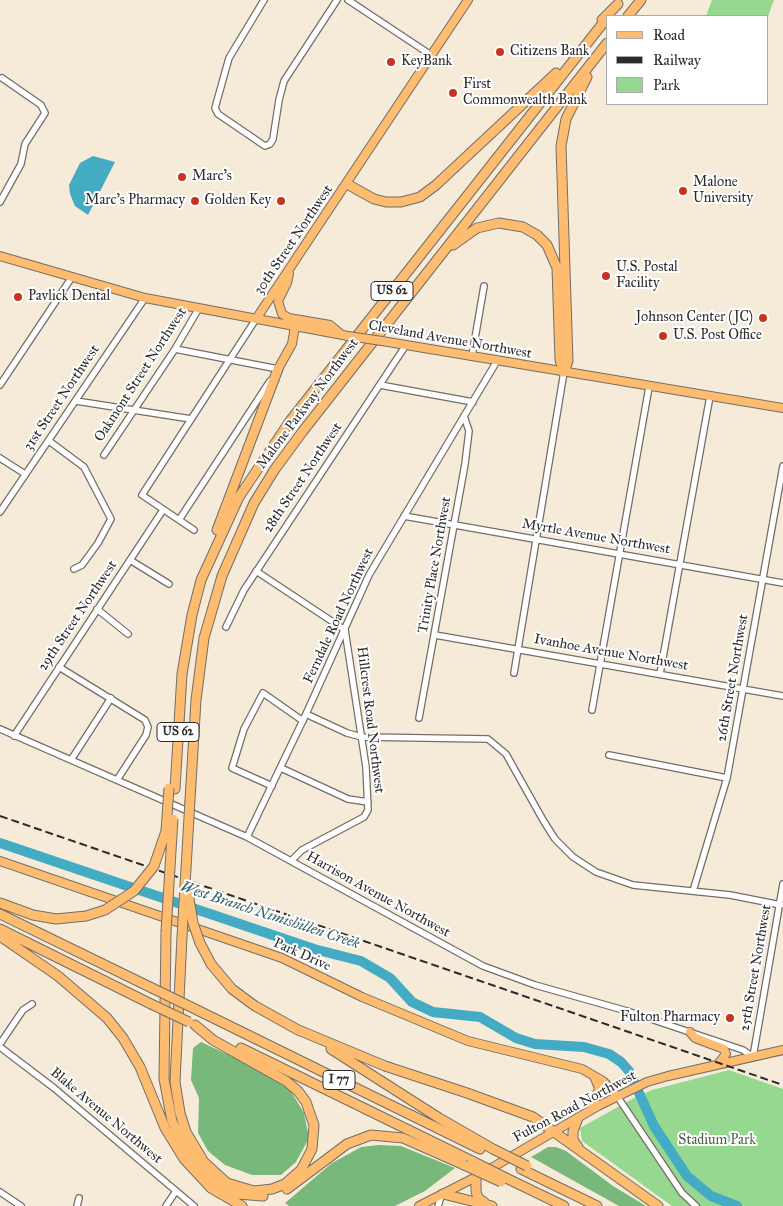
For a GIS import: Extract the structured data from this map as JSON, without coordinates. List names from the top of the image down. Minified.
{"streets":{"highway":["US 62","Malone Parkway Northwest","I 77"],"main road":["30th Street Northwest","Cleveland Avenue Northwest","Park Drive","Fulton Road Northwest"],"street":["Oakmont Street Northwest","31st Street Northwest","28th Street Northwest","Myrtle Avenue Northwest","Trinity Place Northwest","29th Street Northwest","Ferndale Road Northwest","Ivanhoe Avenue Northwest","26th Street Northwest","Hillcrest Road Northwest","Harrison Avenue Northwest","25th Street Northwest","Blake Avenue Northwest"]},"crossings":[["30th Street Northwest","Cleveland Avenue Northwest"],["30th Street Northwest","29th Street Northwest"],["Cleveland Avenue Northwest","Oakmont Street Northwest"],["Cleveland Avenue Northwest","31st Street Northwest"],["Cleveland Avenue Northwest","28th Street Northwest"],["Cleveland Avenue Northwest","Ferndale Road Northwest"],["Myrtle Avenue Northwest","Trinity Place Northwest"],["Myrtle Avenue Northwest","Ferndale Road Northwest"],["Myrtle Avenue Northwest","26th Street Northwest"],["Trinity Place Northwest","Ferndale Road Northwest"],["Trinity Place Northwest","Ivanhoe Avenue Northwest"],["29th Street Northwest","Harrison Avenue Northwest"],["Ferndale Road Northwest","Hillcrest Road Northwest"],["Ferndale Road Northwest","Harrison Avenue Northwest"],["Ivanhoe Avenue Northwest","26th Street Northwest"],["Hillcrest Road Northwest","Harrison Avenue Northwest"],["Harrison Avenue Northwest","25th Street Northwest"],["Harrison Avenue Northwest","Fulton Road Northwest"],["Park Drive","Fulton Road Northwest"],["25th Street Northwest","Fulton Road Northwest"]],"water":["West Branch Nimishillen Creek"],"parks":["Stadium Park"],"places":["Citizens Bank","KeyBank","First Commonwealth Bank","Marc's","Malone University","Marc's Pharmacy","Golden Key","U.S. Postal Facility","Pavlick Dental","Johnson Center (JC)","U.S. Post Office","Fulton Pharmacy"],"legend":["Road","Railway","Park"]}
